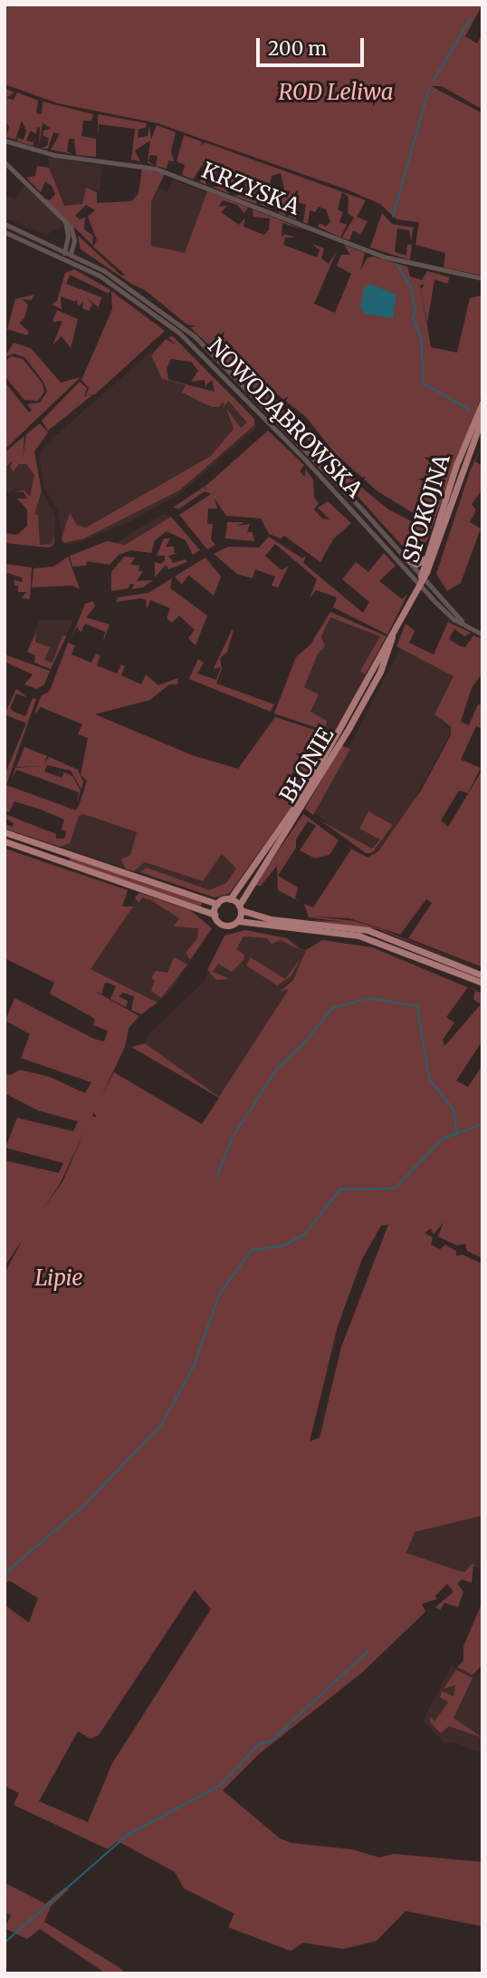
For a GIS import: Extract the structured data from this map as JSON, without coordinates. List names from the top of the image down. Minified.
{"streets":{"main road":["SPOKOJNA","BŁONIE"],"street":["KRZYSKA","NOWODĄBROWSKA"]},"crossings":[["NOWODĄBROWSKA","SPOKOJNA"],["NOWODĄBROWSKA","BŁONIE"],["SPOKOJNA","BŁONIE"]],"parks":["ROD Leliwa","Lipie"],"scale_bar":"200 m"}
